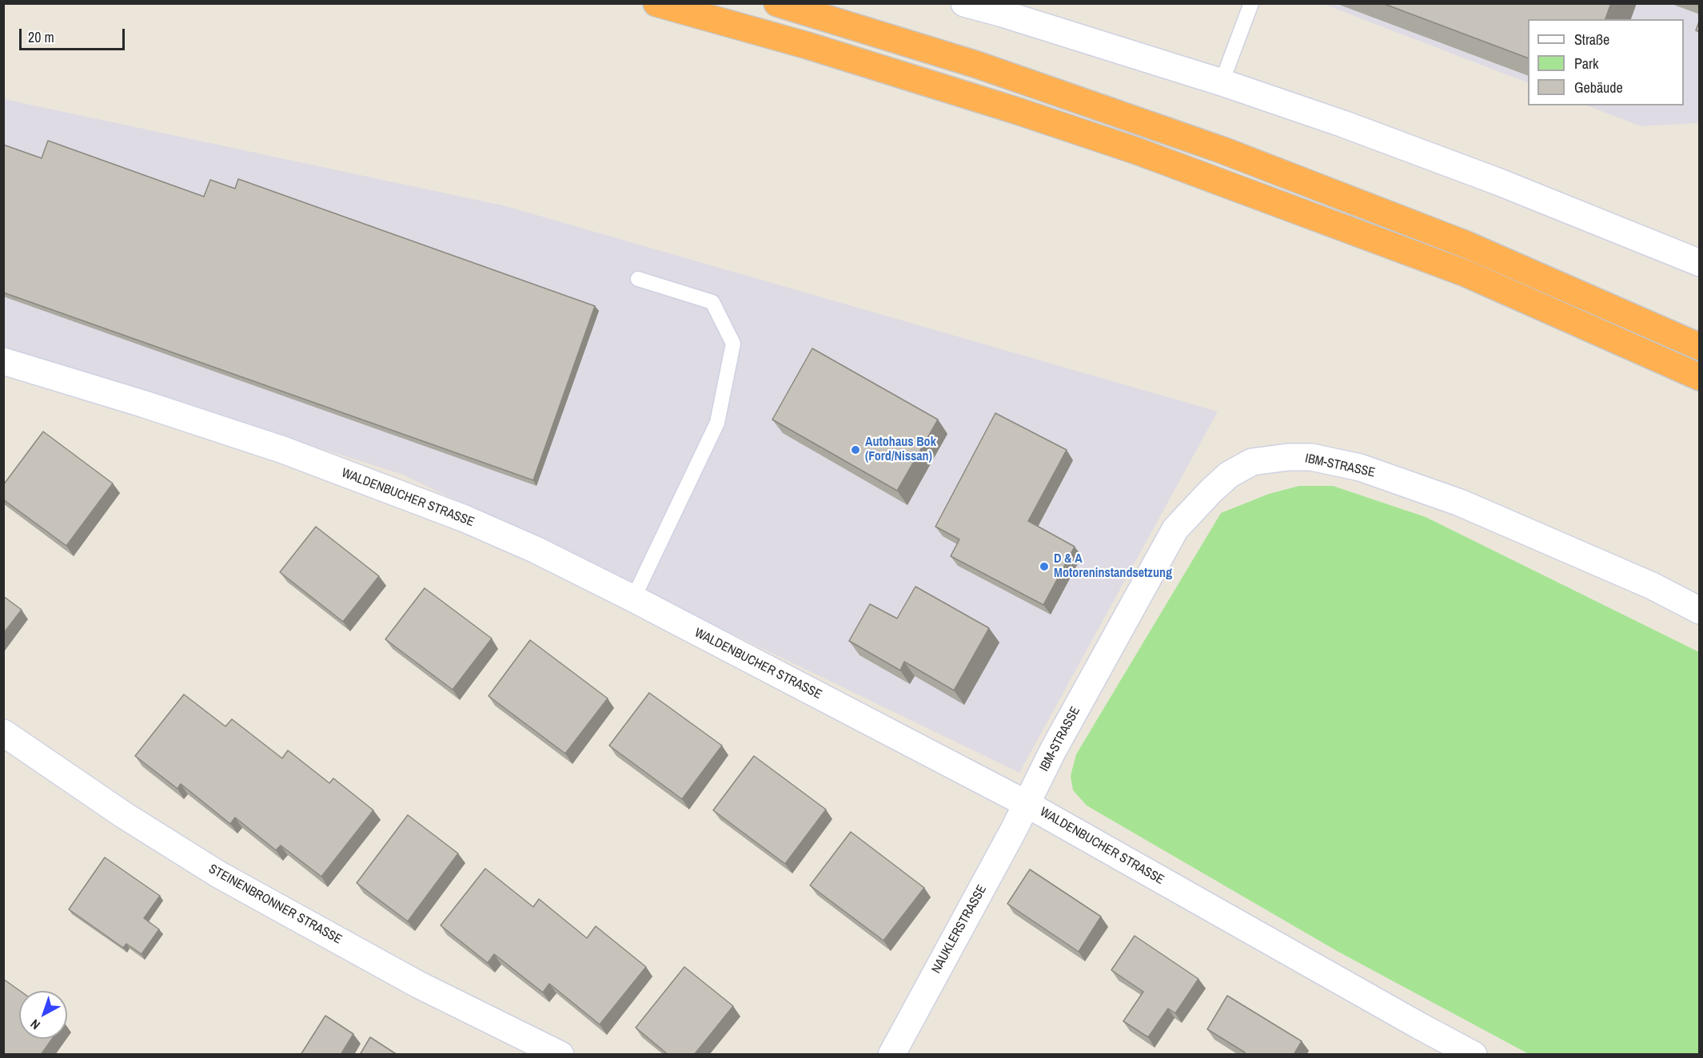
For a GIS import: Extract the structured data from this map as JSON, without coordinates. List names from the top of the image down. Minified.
{"streets":{"street":["IBM-STRASSE","WALDENBUCHER STRASSE","STEINENBRONNER STRASSE","NAUKLERSTRASSE"]},"crossings":[["IBM-STRASSE","WALDENBUCHER STRASSE"],["IBM-STRASSE","NAUKLERSTRASSE"],["WALDENBUCHER STRASSE","NAUKLERSTRASSE"]],"places":["Autohaus Bok (Ford/Nissan)","D & A Motoreninstandsetzung"],"legend":["Straße","Park","Gebäude"],"scale_bar":"20 m","north":"bottom left"}
